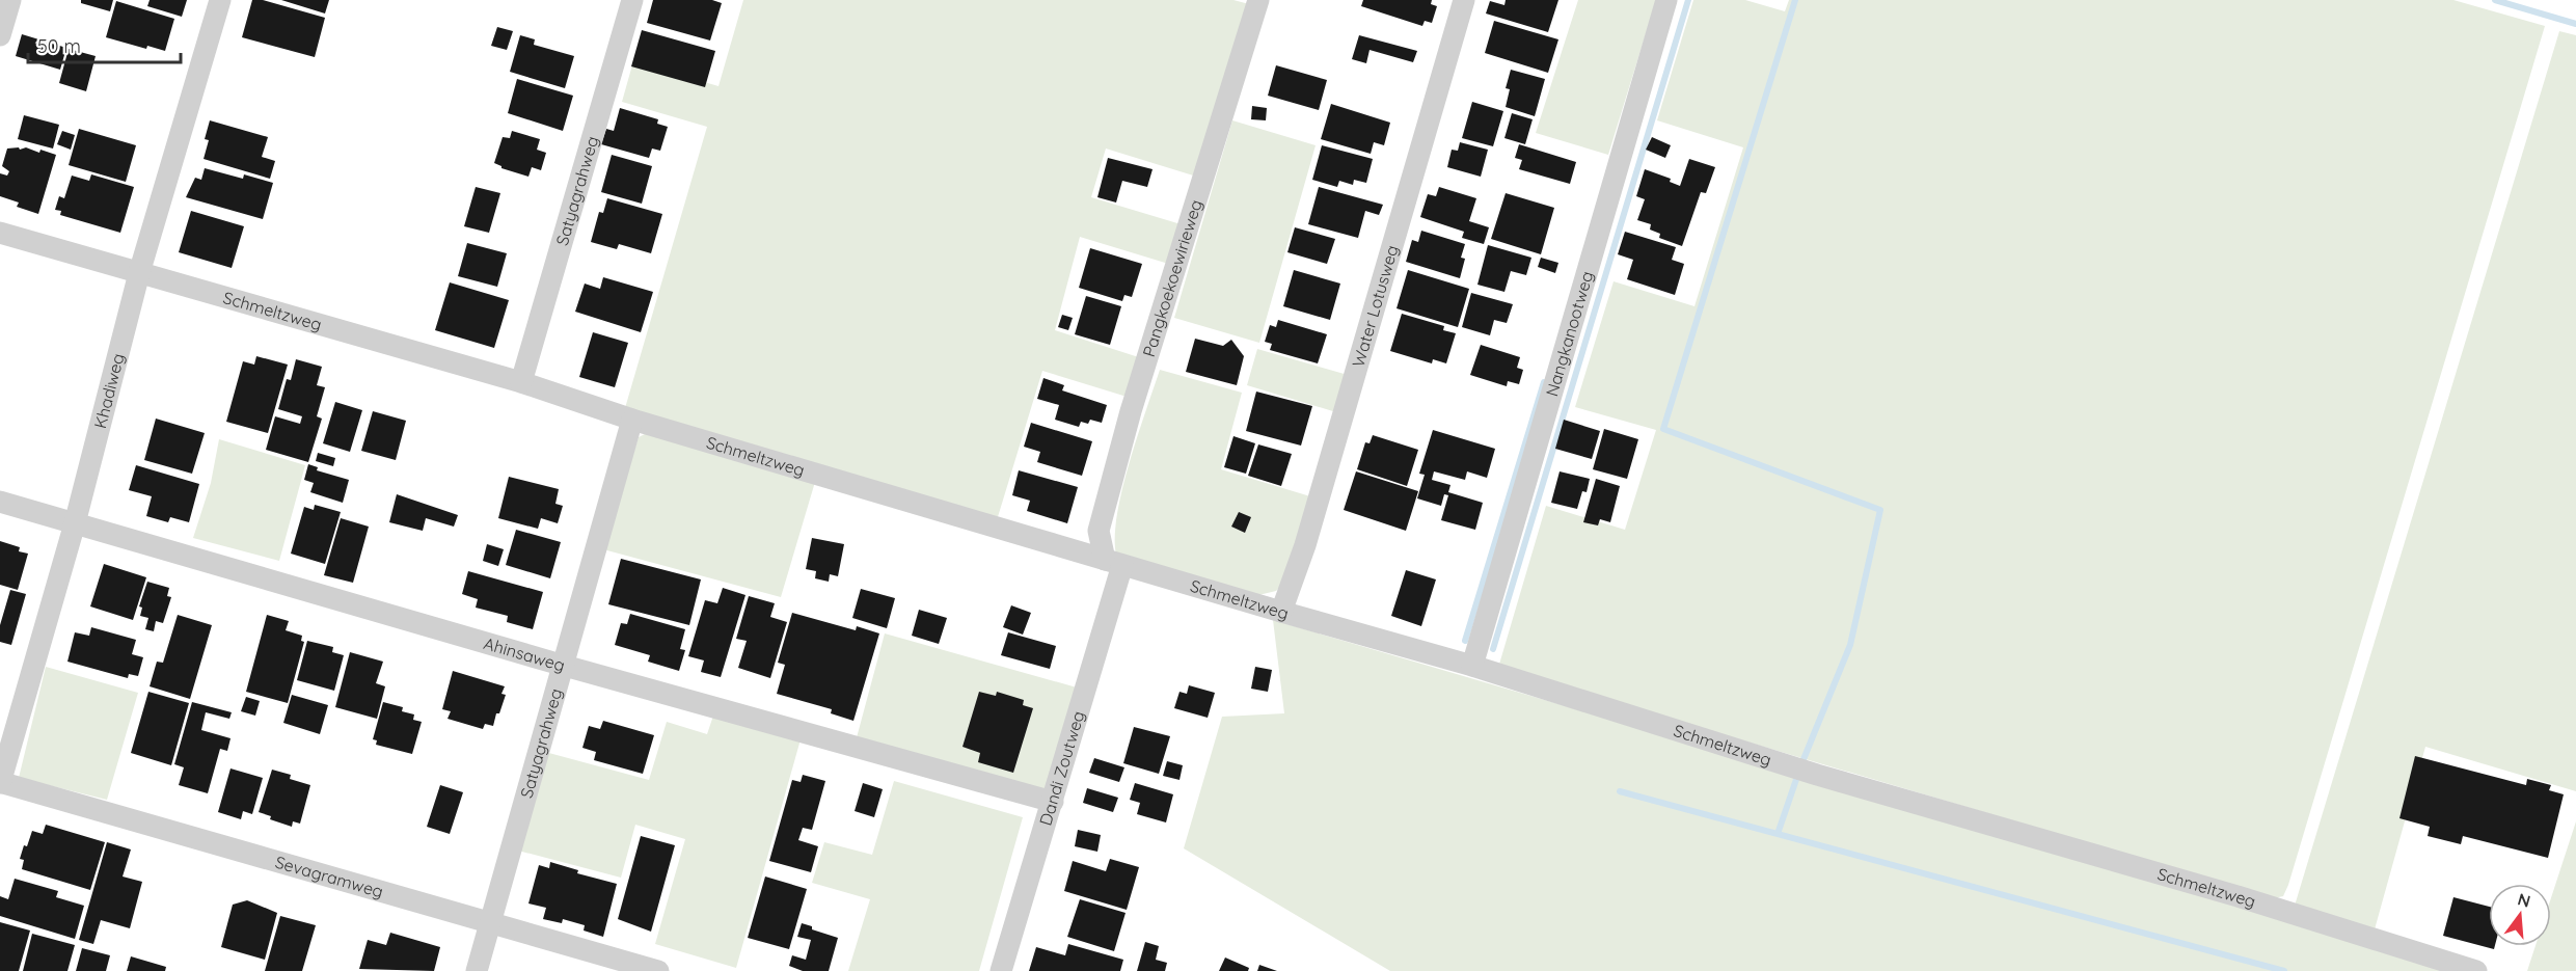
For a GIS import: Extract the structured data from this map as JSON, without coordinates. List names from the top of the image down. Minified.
{"streets":{"street":["Satyagrahweg","Pangkoekoewirieweg","Water Lotusweg","Schmeltzweg","Nangkanootweg","Khadiweg","Ahinsaweg","Dandi Zoutweg","Sevagramweg"]},"crossings":[["Satyagrahweg","Schmeltzweg"],["Satyagrahweg","Ahinsaweg"],["Satyagrahweg","Sevagramweg"],["Pangkoekoewirieweg","Schmeltzweg"],["Pangkoekoewirieweg","Dandi Zoutweg"],["Water Lotusweg","Schmeltzweg"],["Schmeltzweg","Nangkanootweg"],["Schmeltzweg","Khadiweg"],["Schmeltzweg","Dandi Zoutweg"],["Khadiweg","Ahinsaweg"],["Khadiweg","Sevagramweg"],["Ahinsaweg","Dandi Zoutweg"]],"scale_bar":"50 m","north":"top"}
